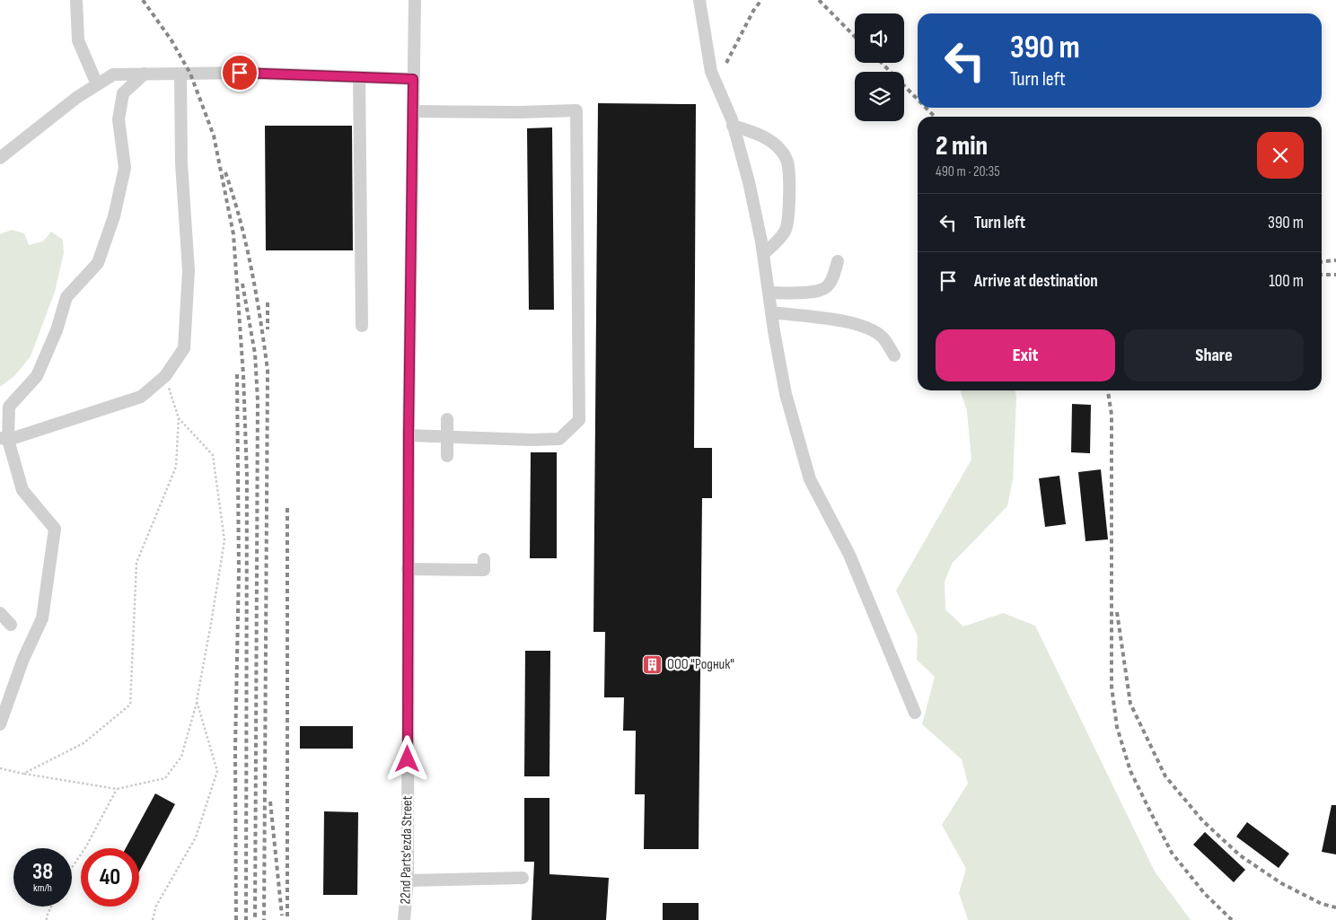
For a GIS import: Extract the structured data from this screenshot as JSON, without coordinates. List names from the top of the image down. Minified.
{"streets":{"street":["22nd Parts'ezda Street"]},"places":{"building":["ООО \"Родник\""]},"page":{"turn":["390 m","Turn left"],"heading":["2 min","490 m · 20:35"],"list":[{"name":"Turn left","value":"390 m"},{"name":"Arrive at destination","value":"100 m"}],"buttons":["Exit","Share"],"speed":"38 km/h","limit":"40"}}
